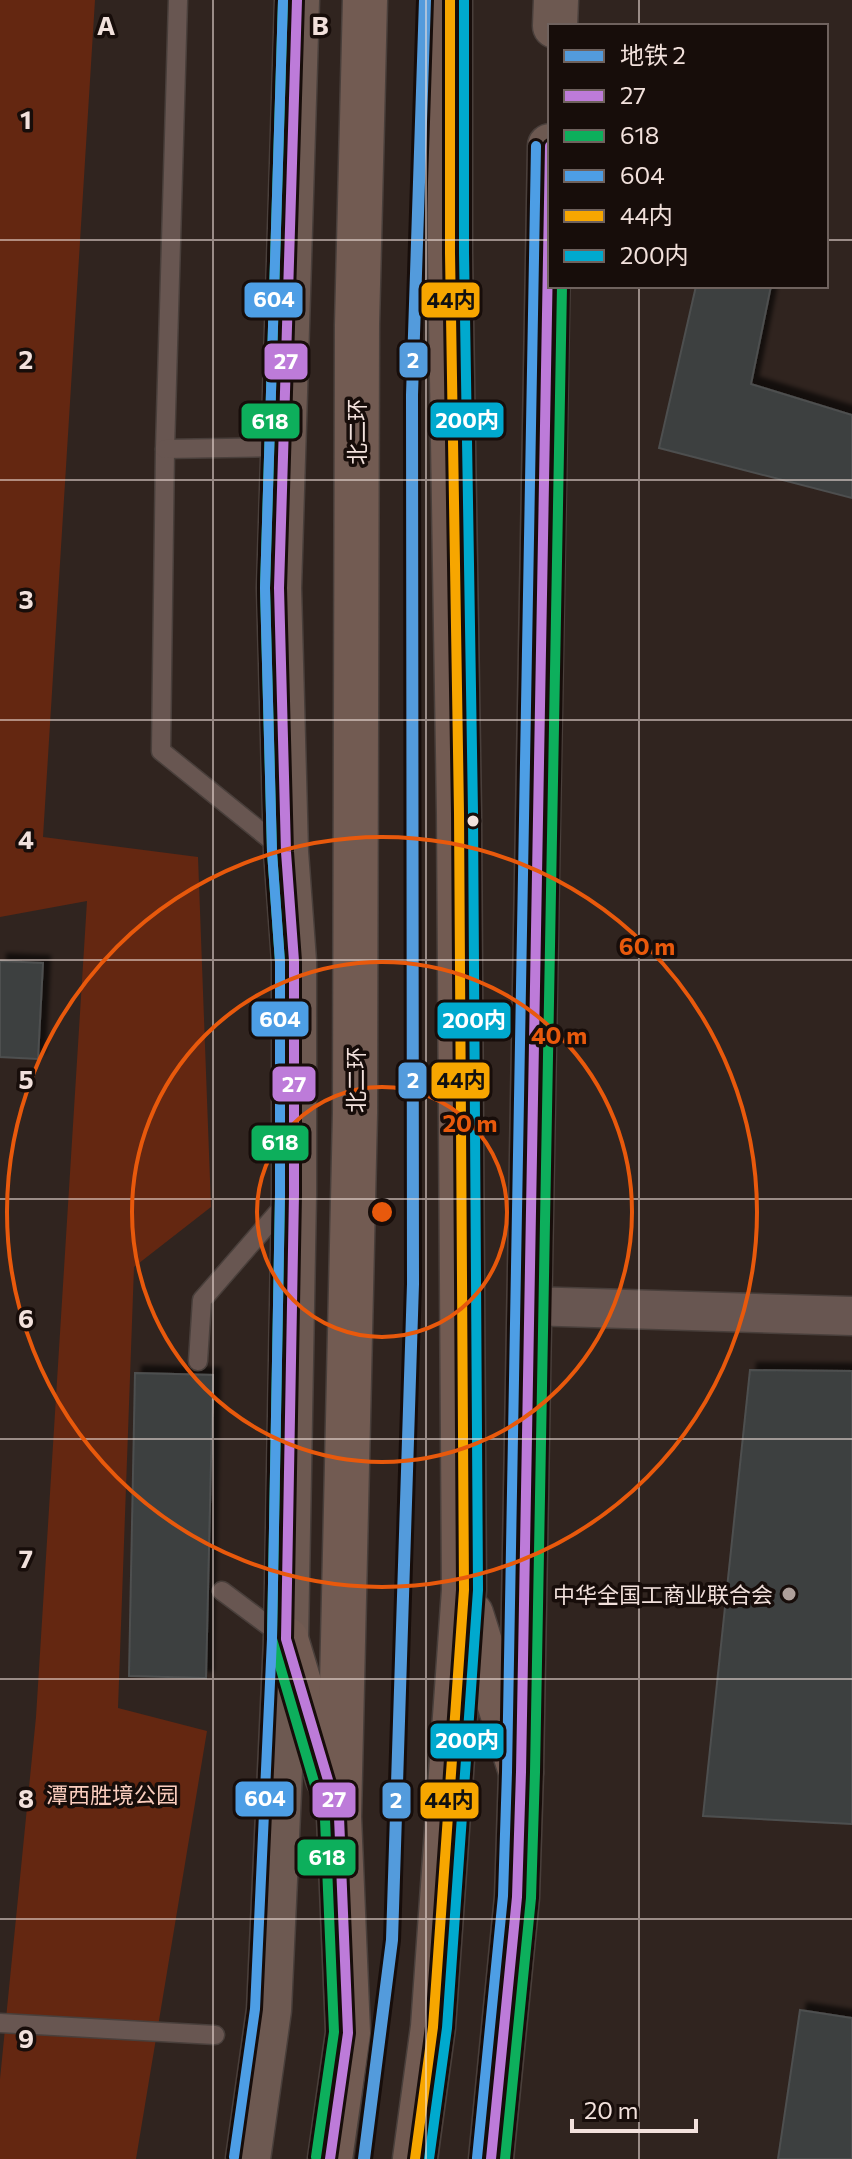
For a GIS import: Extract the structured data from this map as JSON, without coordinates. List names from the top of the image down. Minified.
{"streets":{"highway":["北二环"]},"parks":["潭西胜境公园"],"places":["中华全国工商业联合会"],"lines":["metro line 2","transit line 27","transit line 618","transit line 604","transit line 44内","transit line 200内"],"legend":["地铁 2","27","618","604","44内","200内"],"scale_bar":"20 m","grid":{"columns":["A","B"],"rows":["1","2","3","4","5","6","7","8","9"]},"rings":["60 m","40 m","20 m"]}
